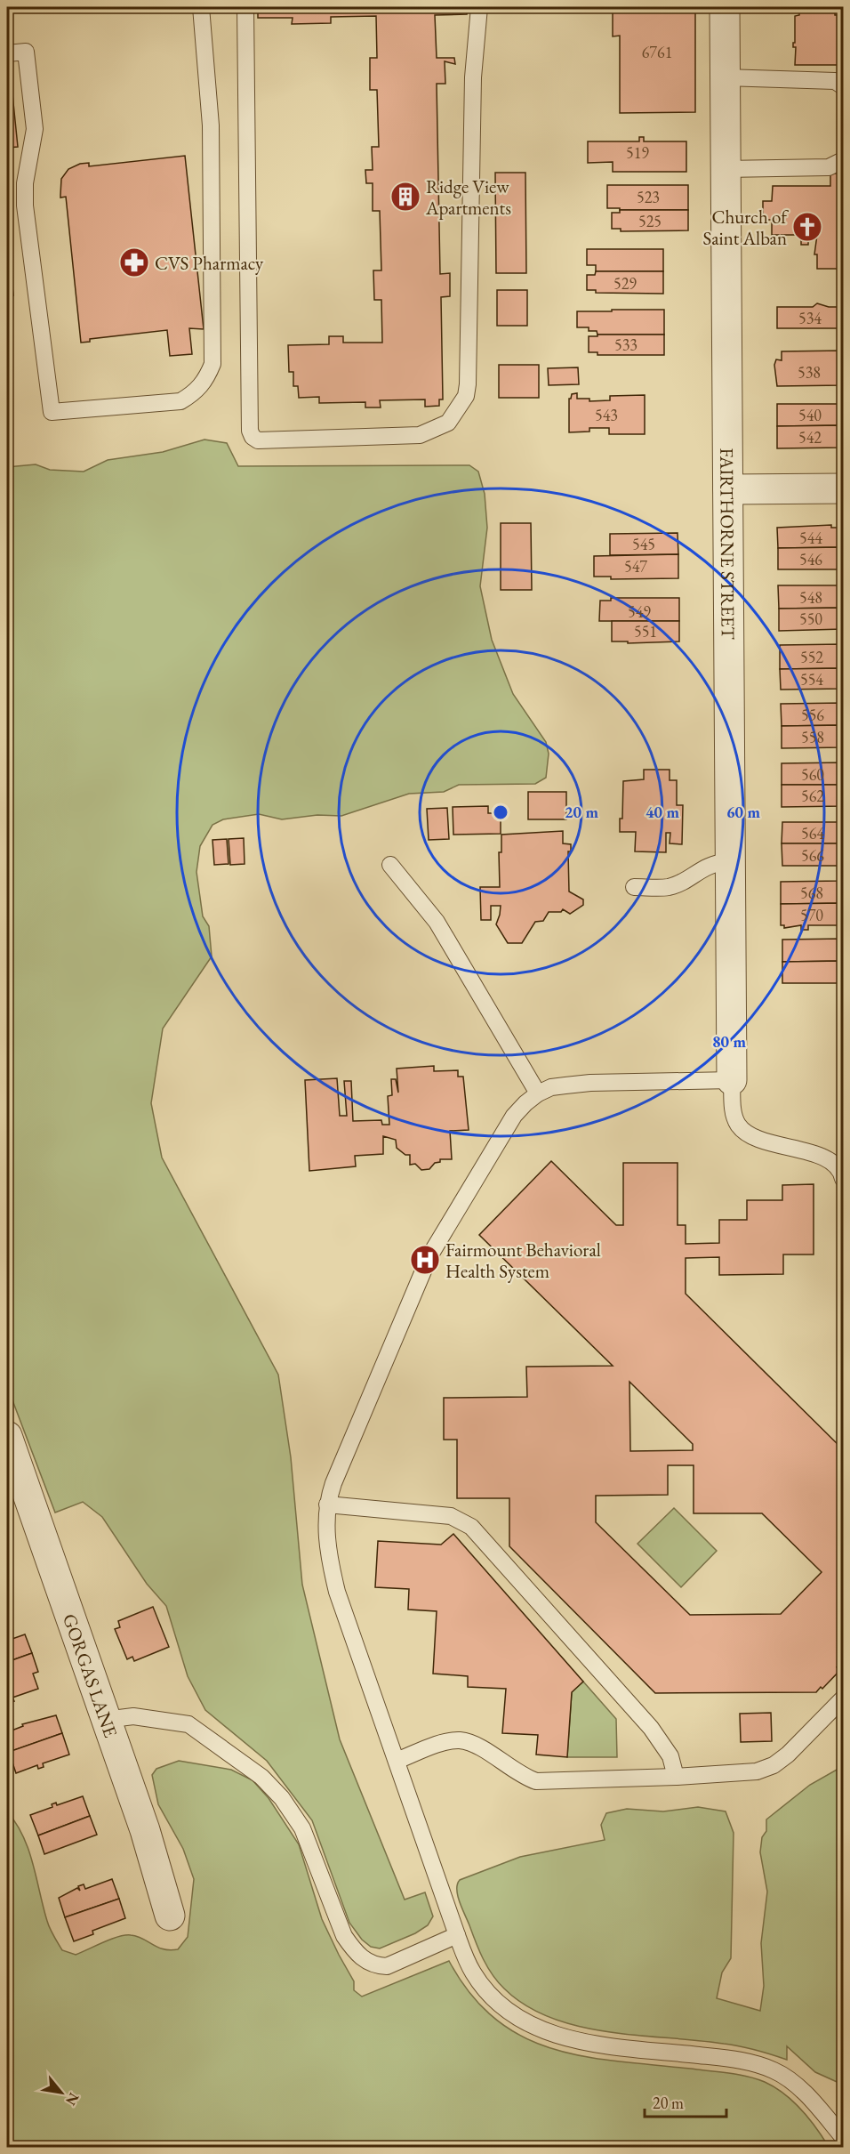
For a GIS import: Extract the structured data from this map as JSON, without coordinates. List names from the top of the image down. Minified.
{"streets":{"street":["FAIRTHORNE STREET","GORGAS LANE"]},"places":{"building":["Ridge View Apartments"],"church":["Church of Saint Alban"],"pharmacy":["CVS Pharmacy"],"hospital":["Fairmount Behavioral Health System"]},"house_numbers":["6761","519","523","525","529","534","533","538","543","540","542","544","545","546","547","548","549","550","551","552","554","556","558","560","562","564","566","568","570"],"scale_bar":"20 m","north":"bottom right","rings":["20 m","40 m","60 m","80 m"]}
